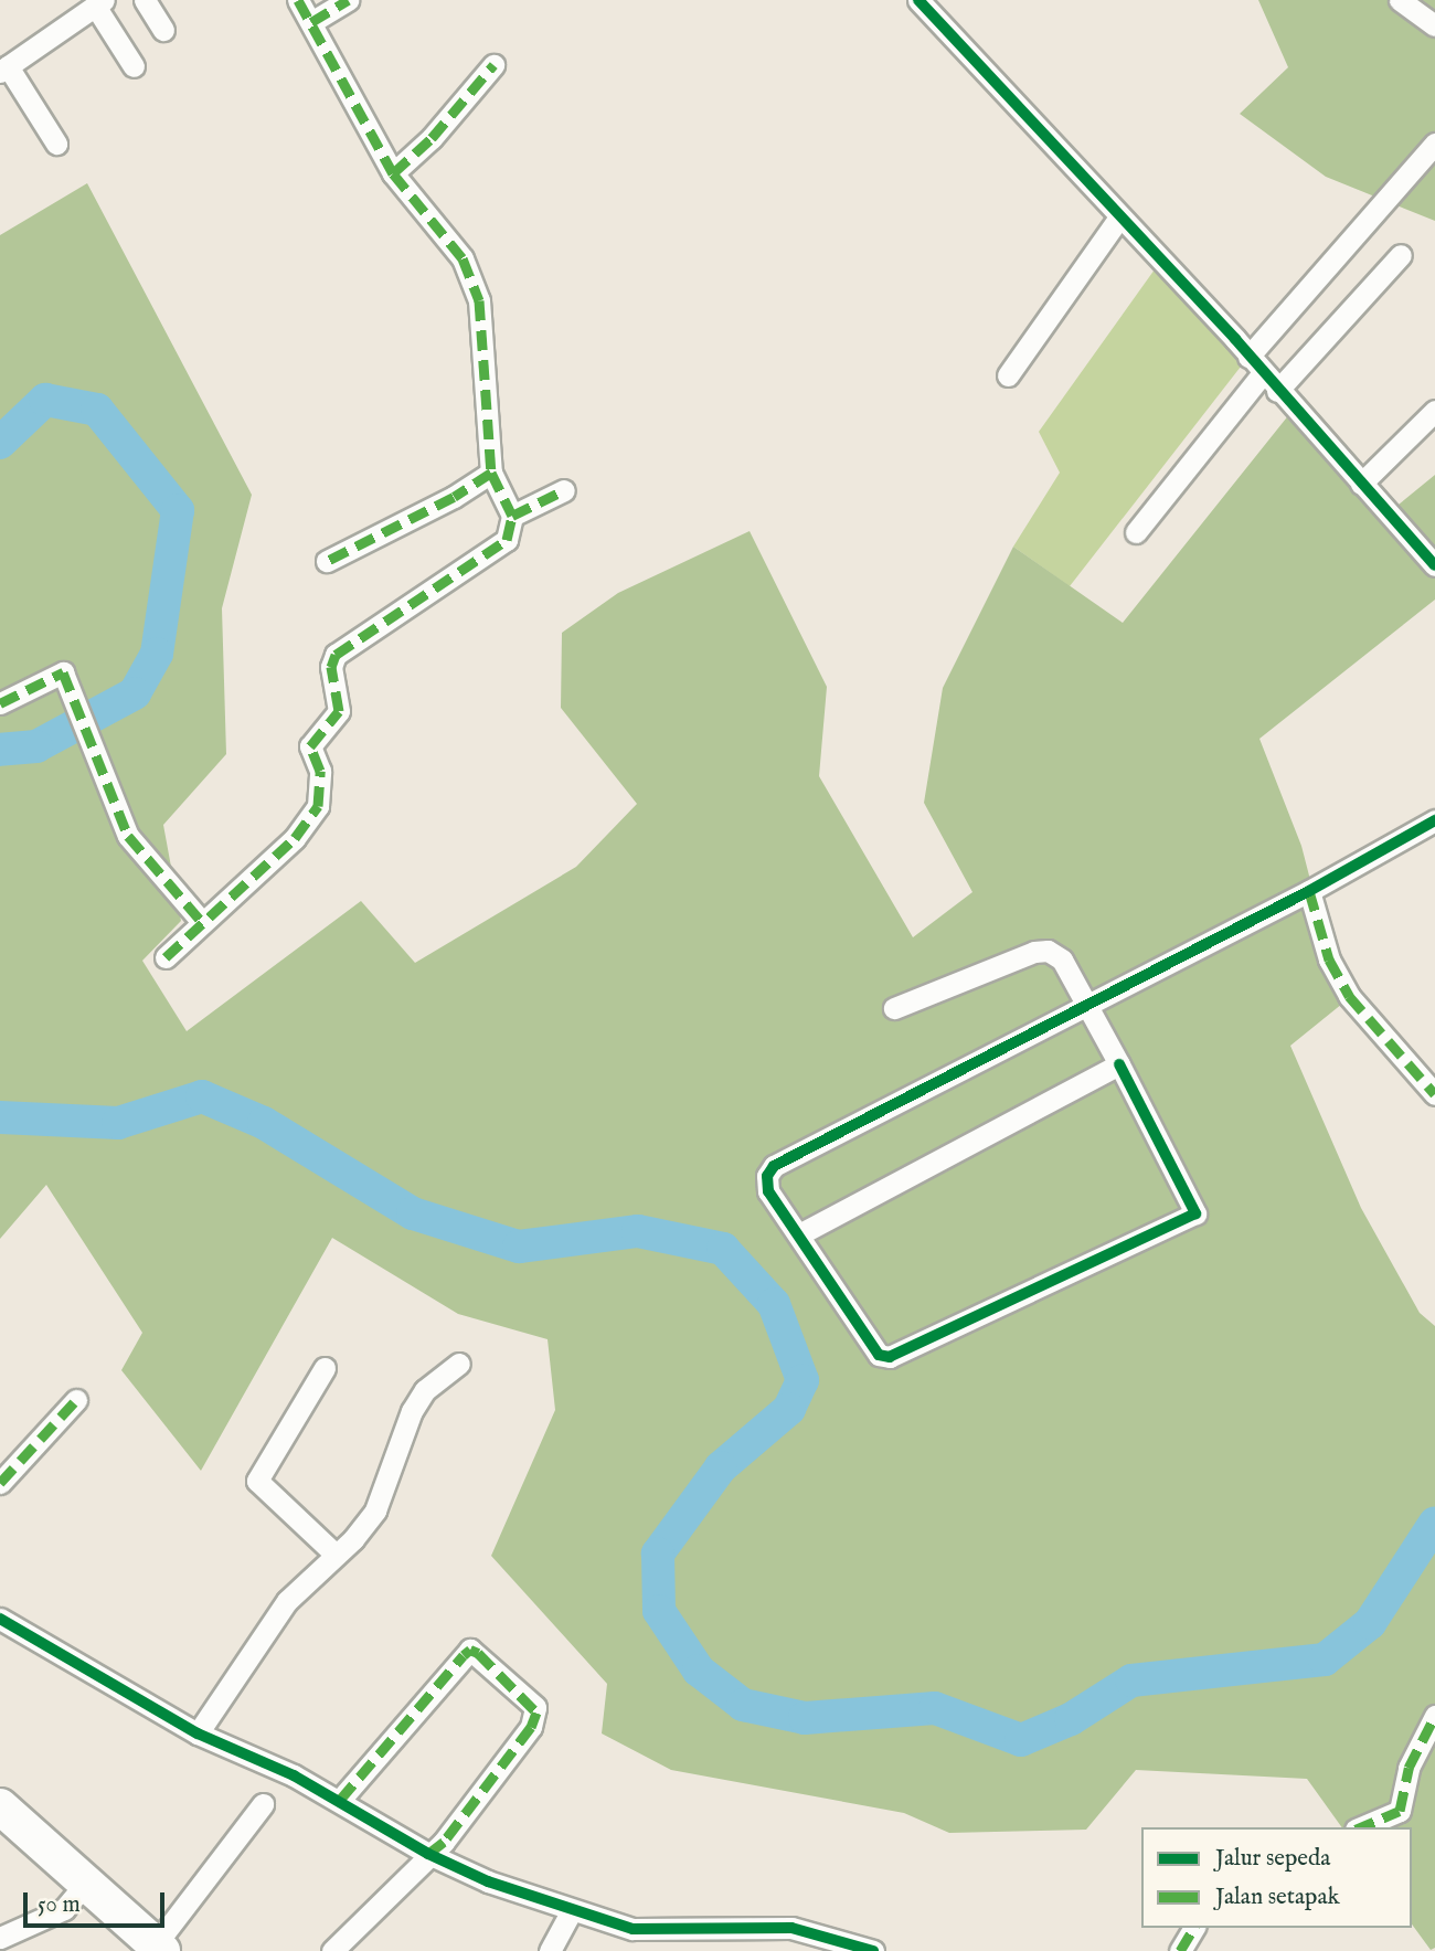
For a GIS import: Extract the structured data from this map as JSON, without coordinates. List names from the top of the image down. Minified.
{"legend":["Jalur sepeda","Jalan setapak"],"scale_bar":"50 m"}
